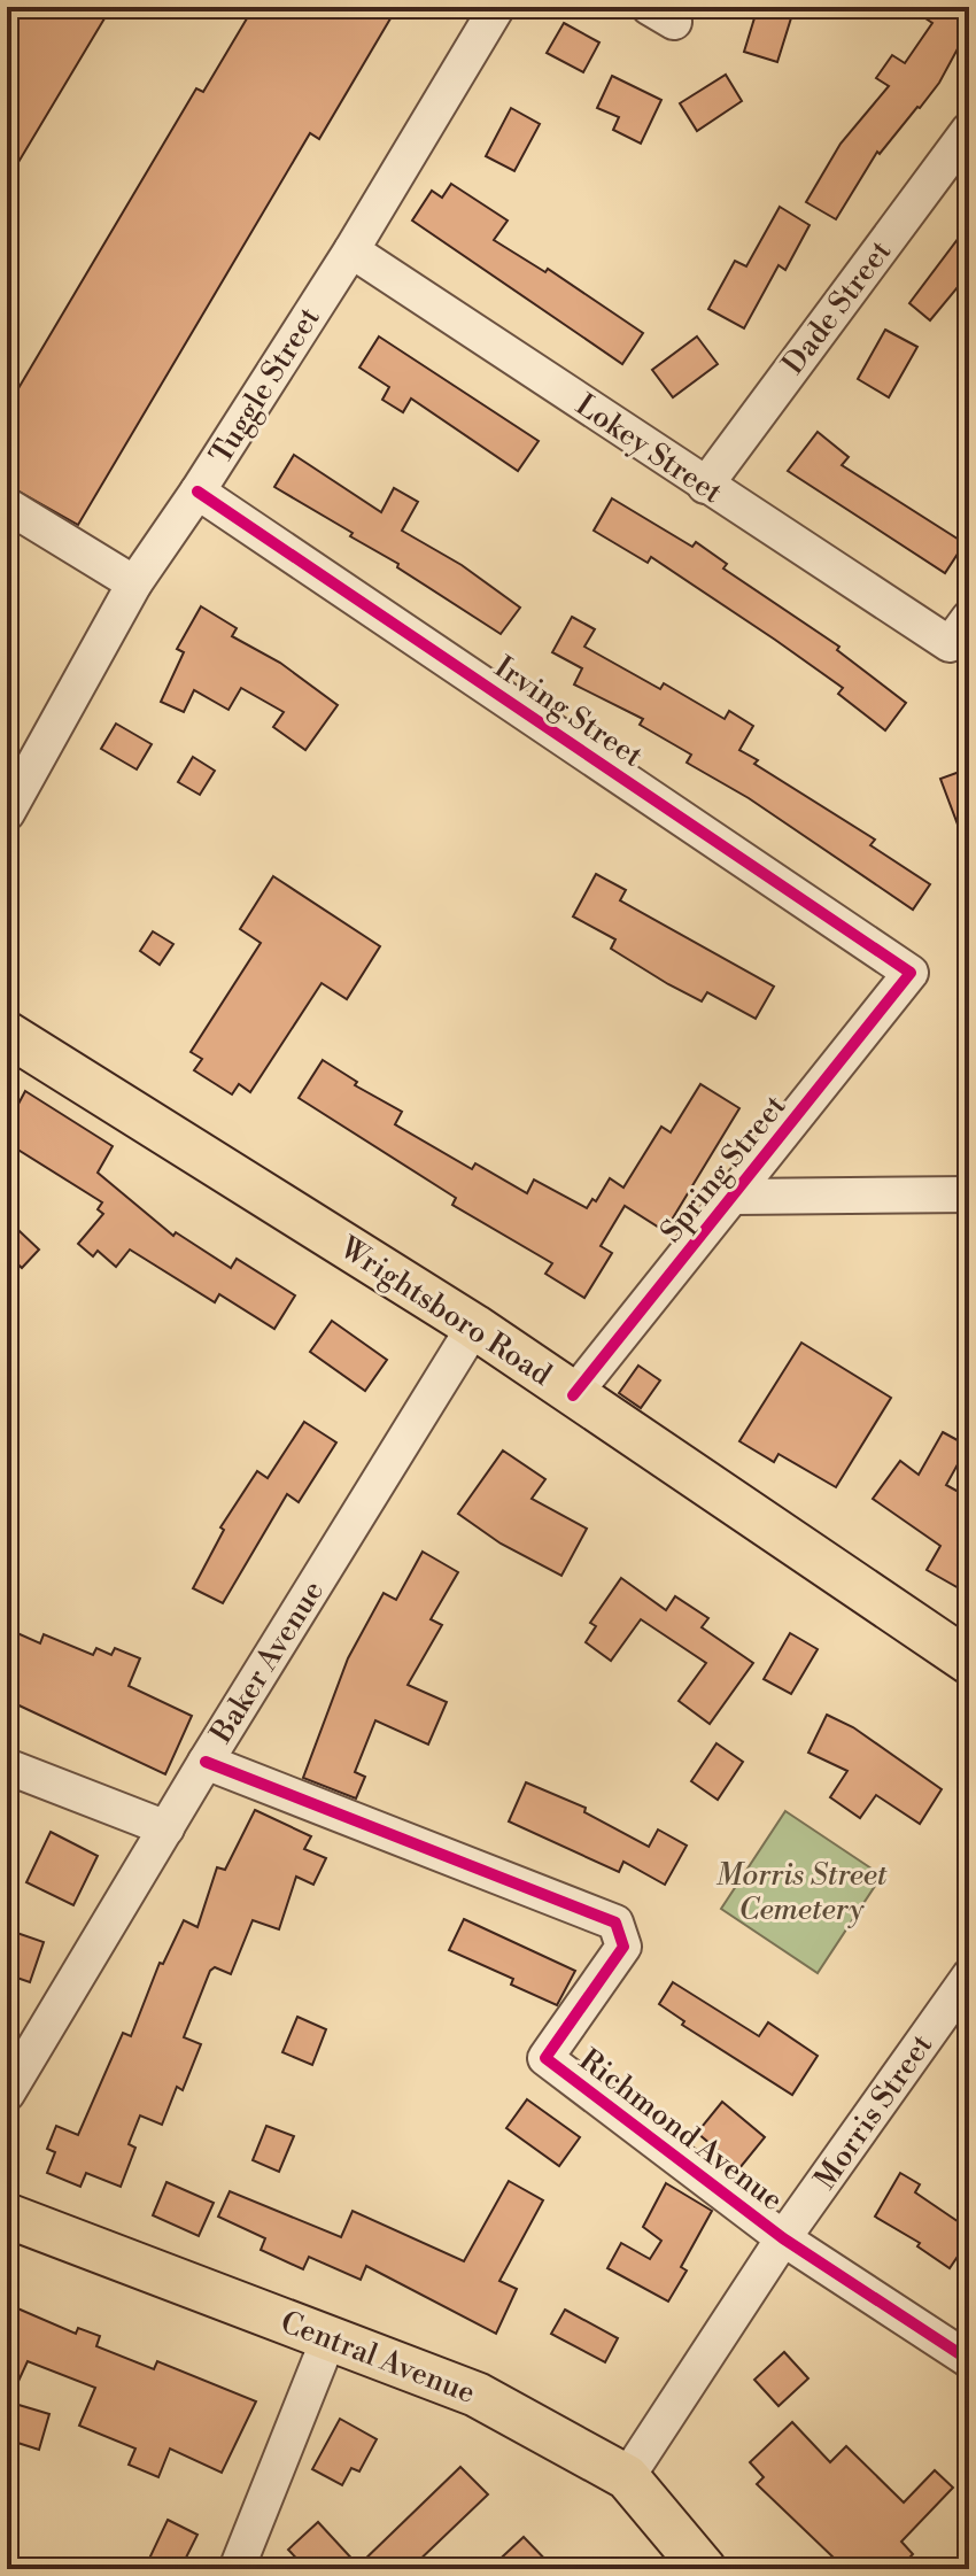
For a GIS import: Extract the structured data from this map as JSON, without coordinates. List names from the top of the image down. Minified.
{"streets":{"main road":["Wrightsboro Road","Central Avenue"],"street":["Dade Street","Tuggle Street","Lokey Street","Irving Street","Spring Street","Baker Avenue","Morris Street","Richmond Avenue"]},"crossings":[["Dade Street","Lokey Street"],["Tuggle Street","Lokey Street"],["Tuggle Street","Irving Street"],["Irving Street","Spring Street"],["Spring Street","Wrightsboro Road"],["Wrightsboro Road","Baker Avenue"],["Baker Avenue","Richmond Avenue"],["Morris Street","Richmond Avenue"],["Morris Street","Central Avenue"]],"parks":["Morris Street Cemetery"]}
